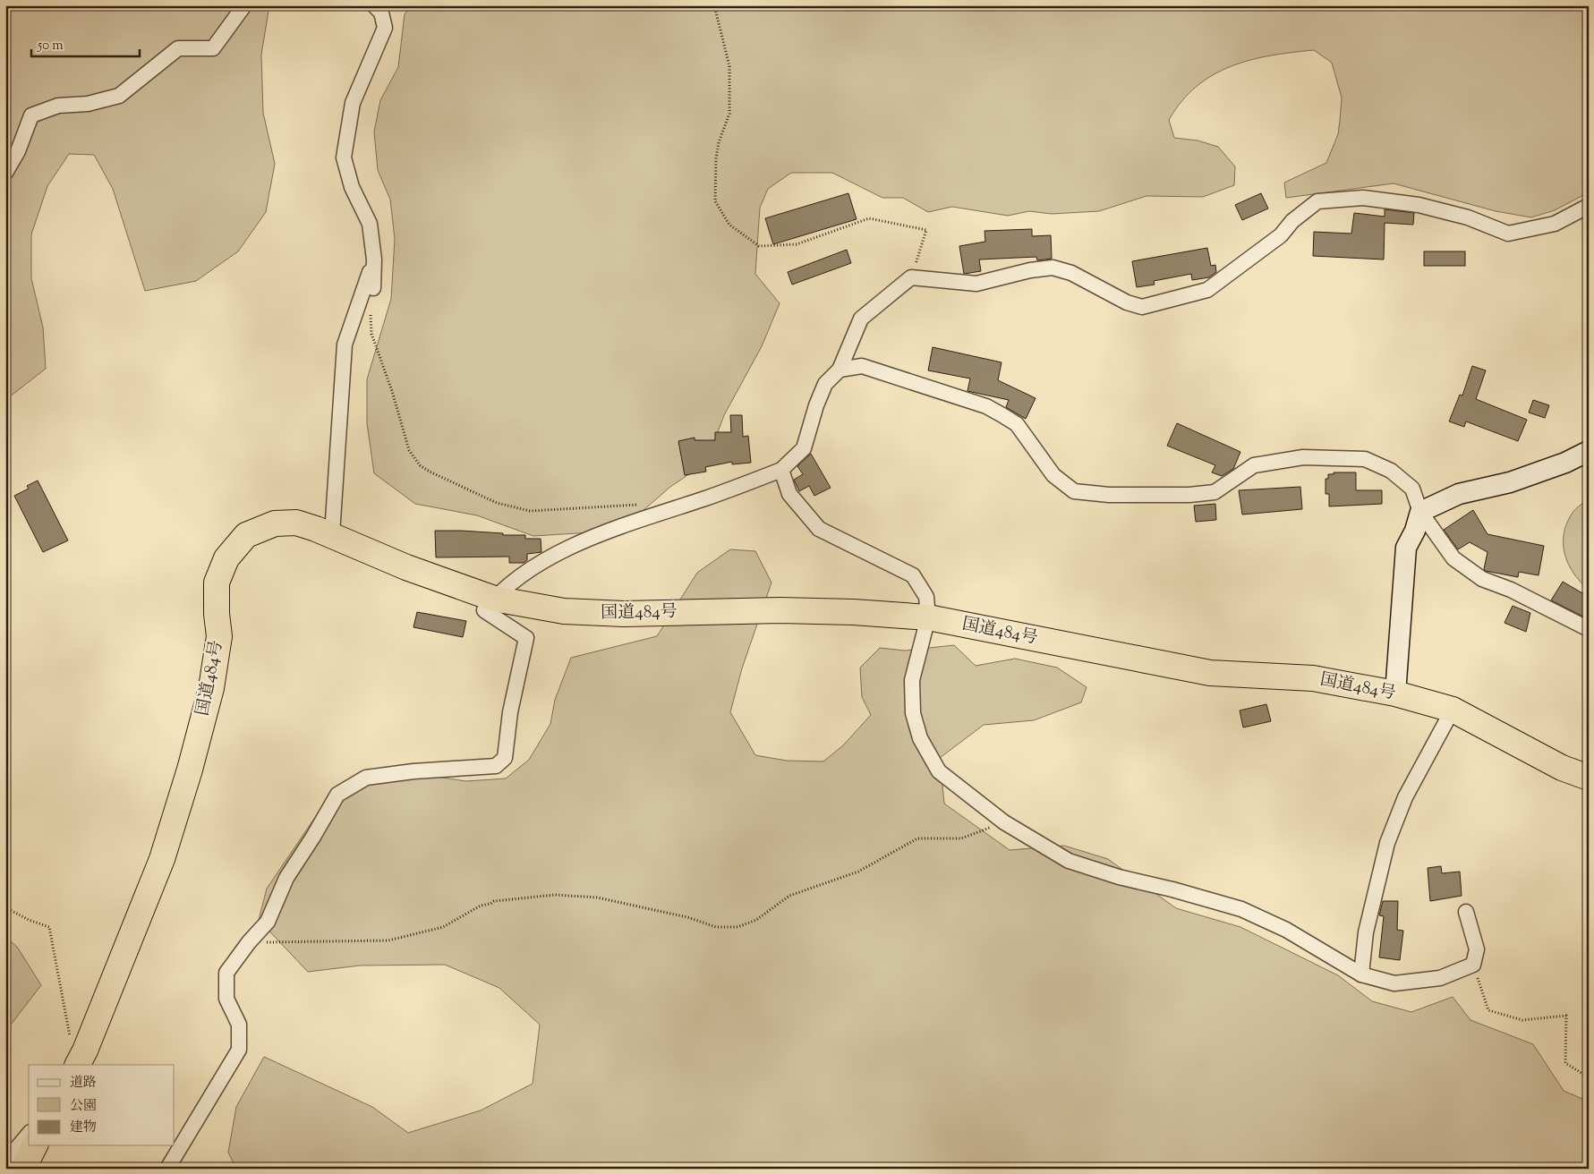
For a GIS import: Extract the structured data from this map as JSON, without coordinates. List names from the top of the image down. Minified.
{"streets":{"highway":["国道484号"]},"legend":["道路","公園","建物"],"scale_bar":"50 m"}
